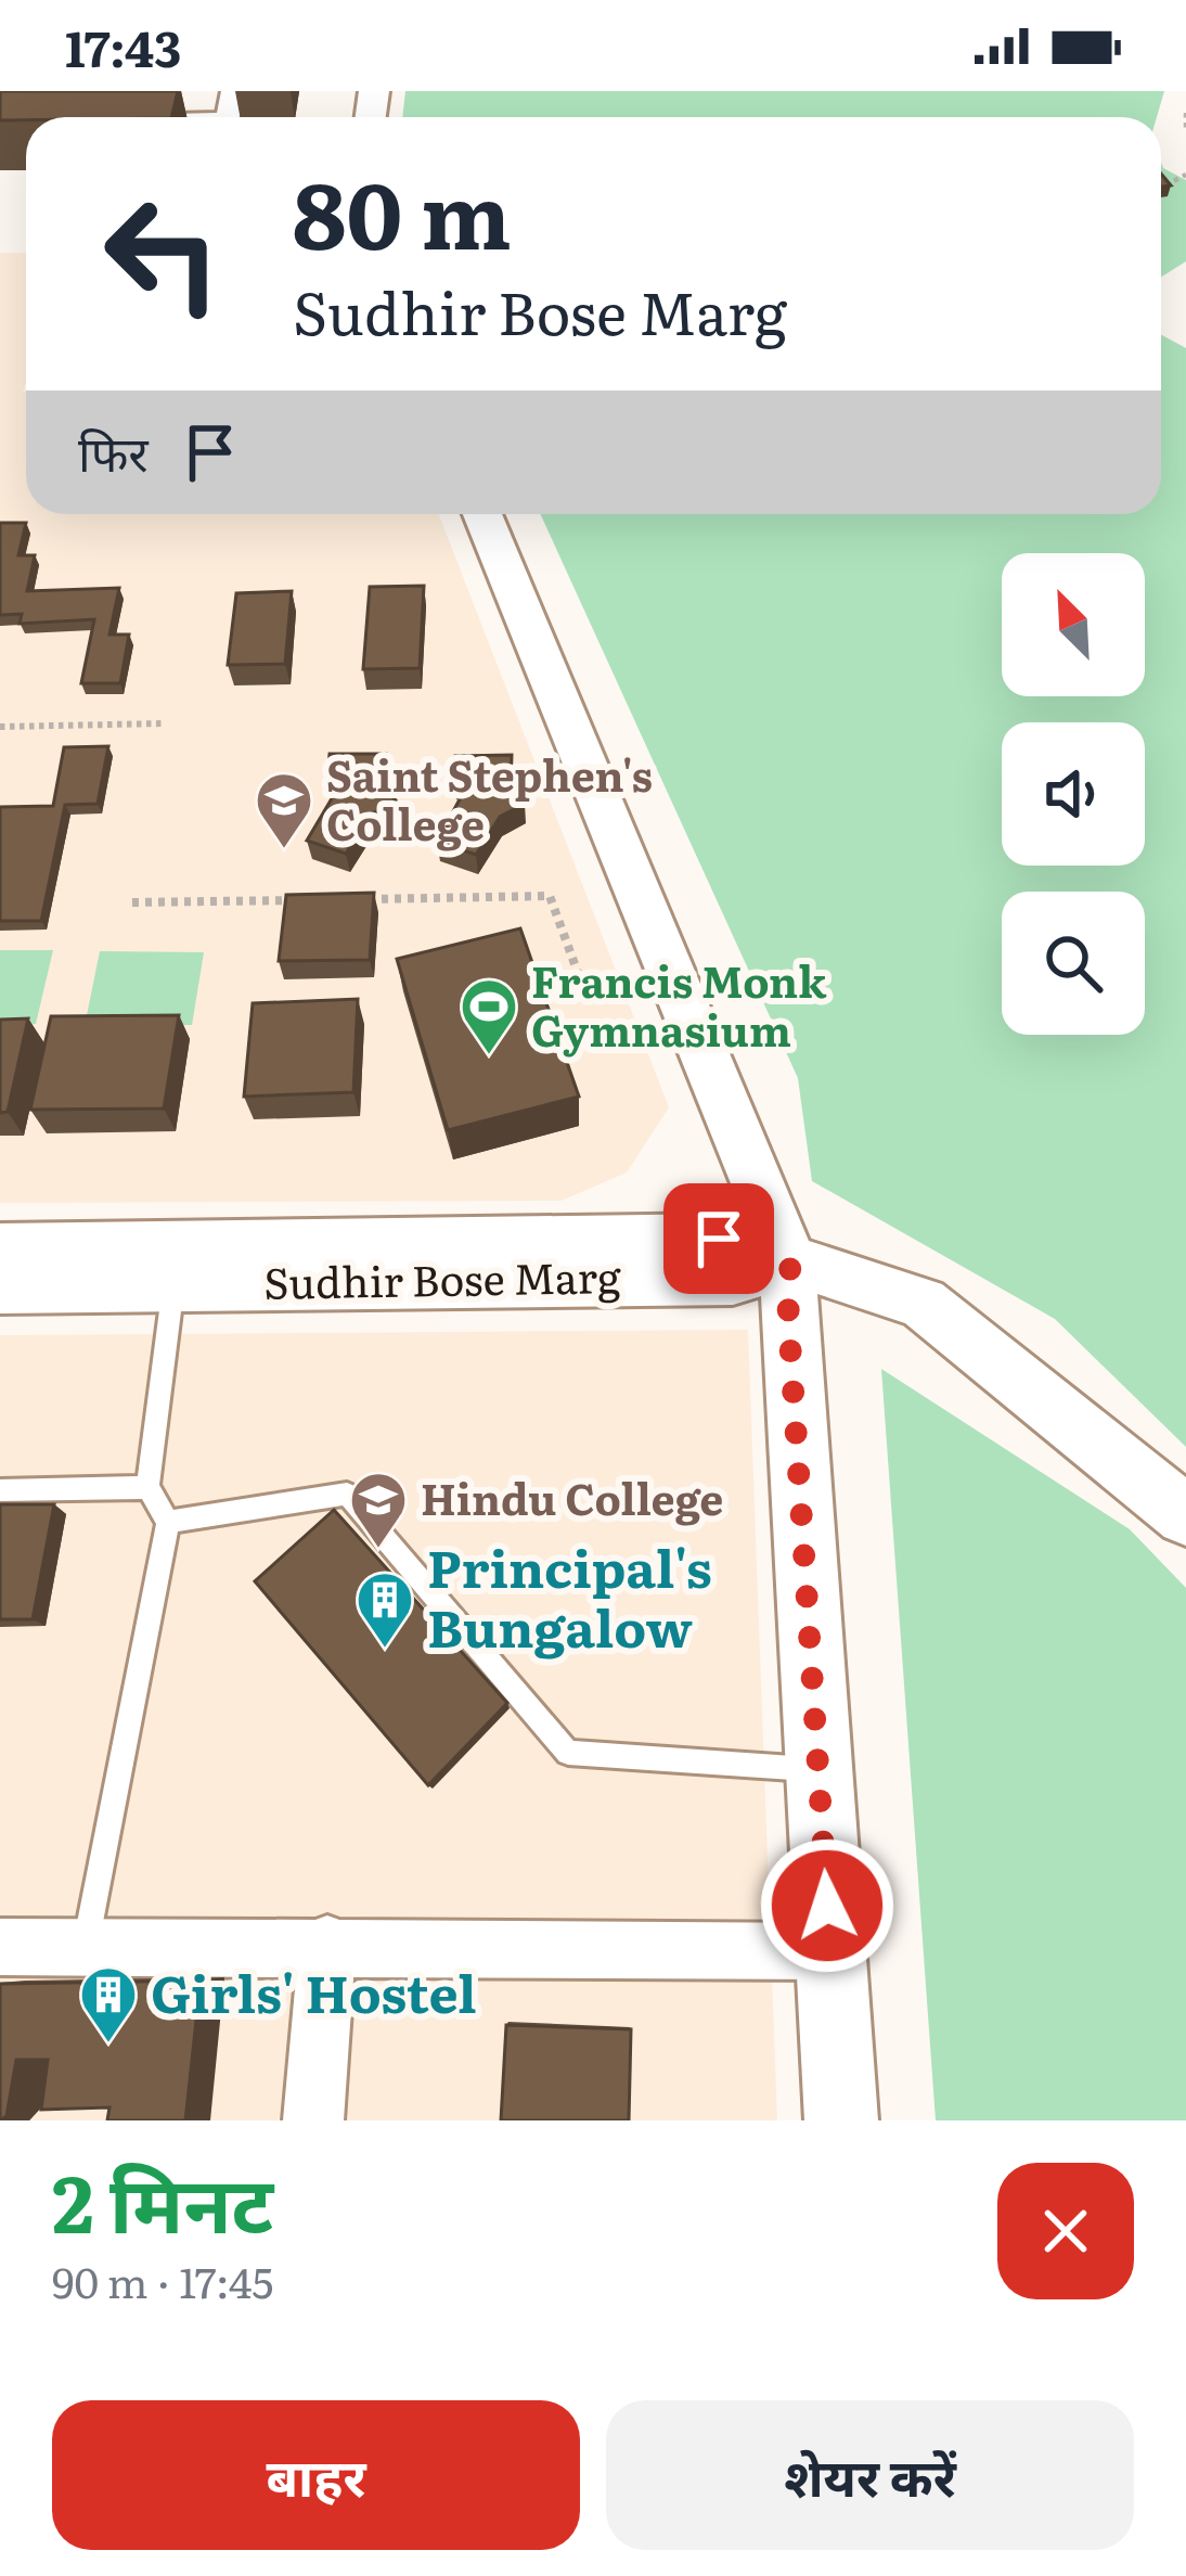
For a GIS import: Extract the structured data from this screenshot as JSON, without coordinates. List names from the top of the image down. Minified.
{"streets":{"street":["Sudhir Bose Marg"]},"places":{"school or university":["Saint Stephen's College","Hindu College"],"sports":["Francis Monk Gymnasium"],"building":["Principal's Bungalow","Girls' Hostel"]},"north":"top left","page":{"status":"17:43","turn":["80 m","Sudhir Bose Marg"],"then":"फिर","heading":["2 मिनट","90 m · 17:45"],"buttons":["बाहर","शेयर करें"]}}
